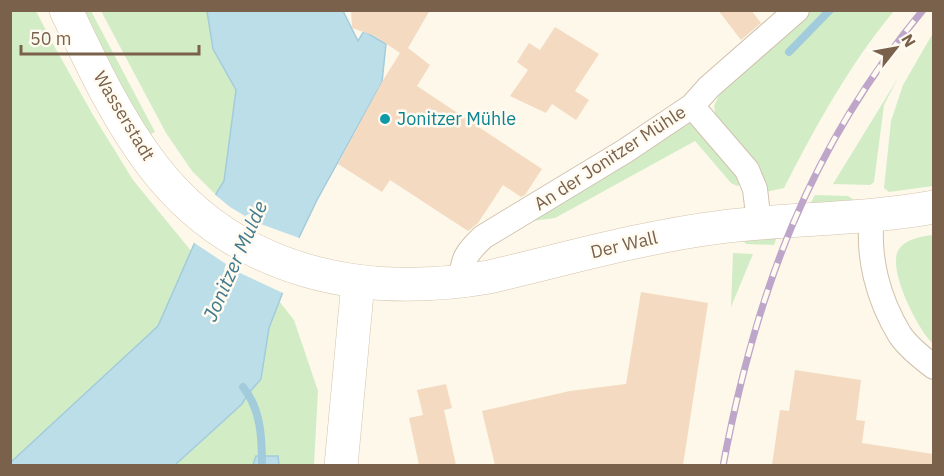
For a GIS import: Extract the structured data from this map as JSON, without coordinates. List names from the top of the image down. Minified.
{"streets":{"main road":["Wasserstadt","Der Wall"],"street":["An der Jonitzer Mühle"]},"crossings":[["Wasserstadt","Der Wall"],["An der Jonitzer Mühle","Der Wall"]],"water":["Jonitzer Mulde"],"places":["Jonitzer Mühle"],"scale_bar":"50 m","north":"top right"}
